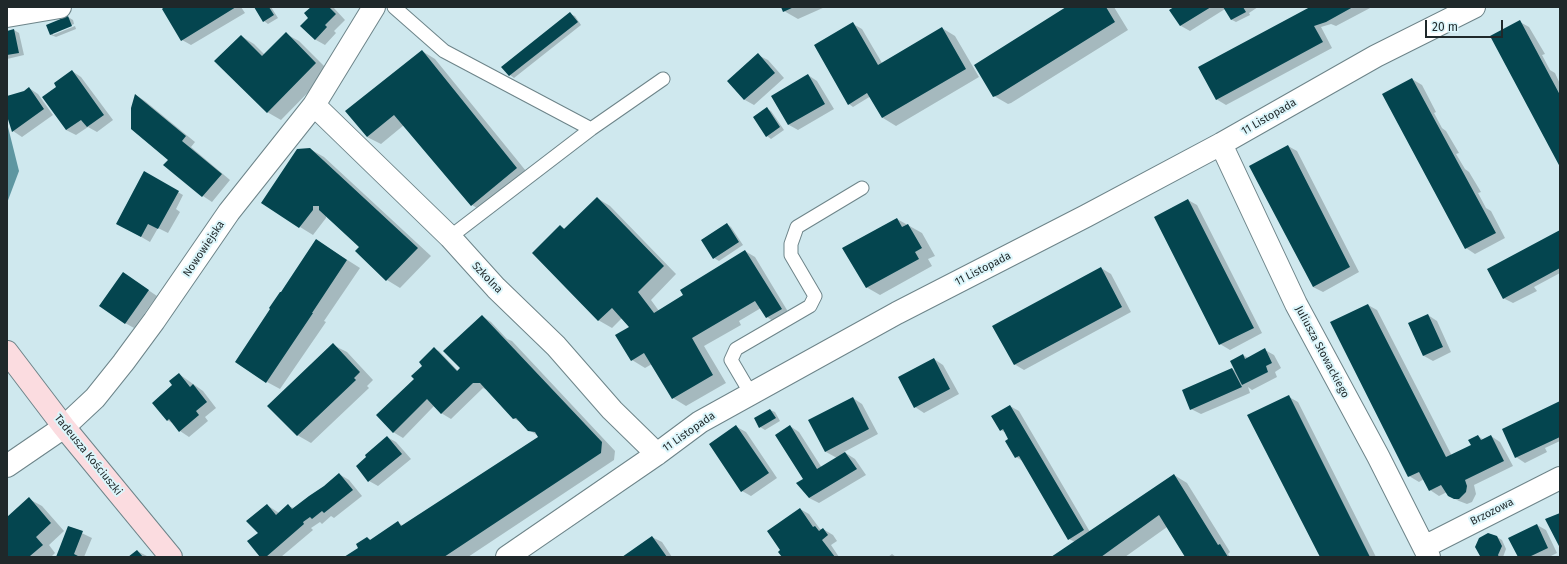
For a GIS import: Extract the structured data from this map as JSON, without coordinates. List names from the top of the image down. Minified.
{"streets":{"street":["11 Listopada","Nowowiejska","Szkolna","Juliusza Słowackiego","Tadeusza Kościuszki","Brzozowa"]},"crossings":[["11 Listopada","Szkolna"],["11 Listopada","Juliusza Słowackiego"],["Nowowiejska","Szkolna"],["Nowowiejska","Tadeusza Kościuszki"],["Juliusza Słowackiego","Brzozowa"]],"scale_bar":"20 m"}
